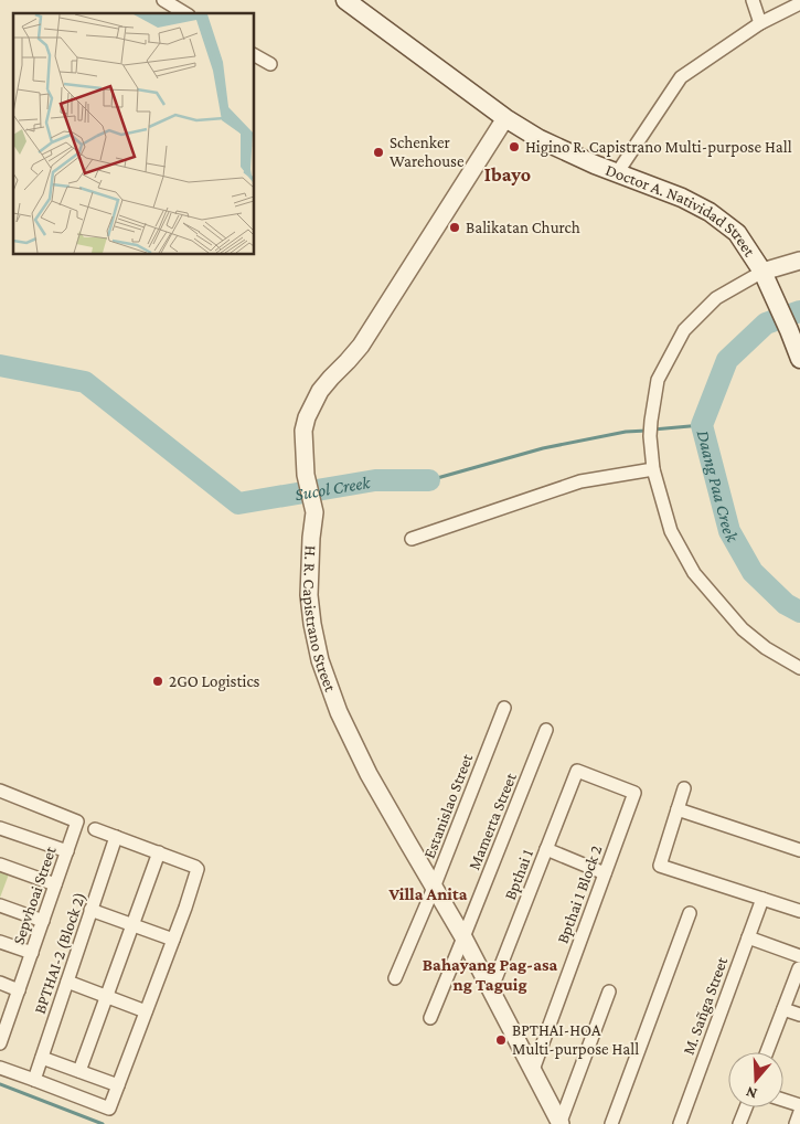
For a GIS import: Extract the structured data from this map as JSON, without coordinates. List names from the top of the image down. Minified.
{"streets":{"main road":["Doctor A. Natividad Street"],"street":["H. R. Capistrano Street","Estanislao Street","Mamerta Street","Bpthai 1","Bpthai 1 Block 2","Sepvhoai Street","BPTHAI-2 (Block 2)","M. Sañga Street"]},"crossings":[["Doctor A. Natividad Street","H. R. Capistrano Street"],["H. R. Capistrano Street","Estanislao Street"],["H. R. Capistrano Street","Mamerta Street"],["H. R. Capistrano Street","Bpthai 1"],["H. R. Capistrano Street","Bpthai 1 Block 2"],["Bpthai 1","Bpthai 1 Block 2"]],"districts":["Ibayo","Villa Anita","Bahayang Pag-asa ng Taguig"],"water":["Daang Paa Creek","Sucol Creek"],"places":["Higino R. Capistrano Multi-purpose Hall","Schenker Warehouse","Balikatan Church","2GO Logistics","BPTHAI-HOA Multi-purpose Hall"],"north":"bottom"}
